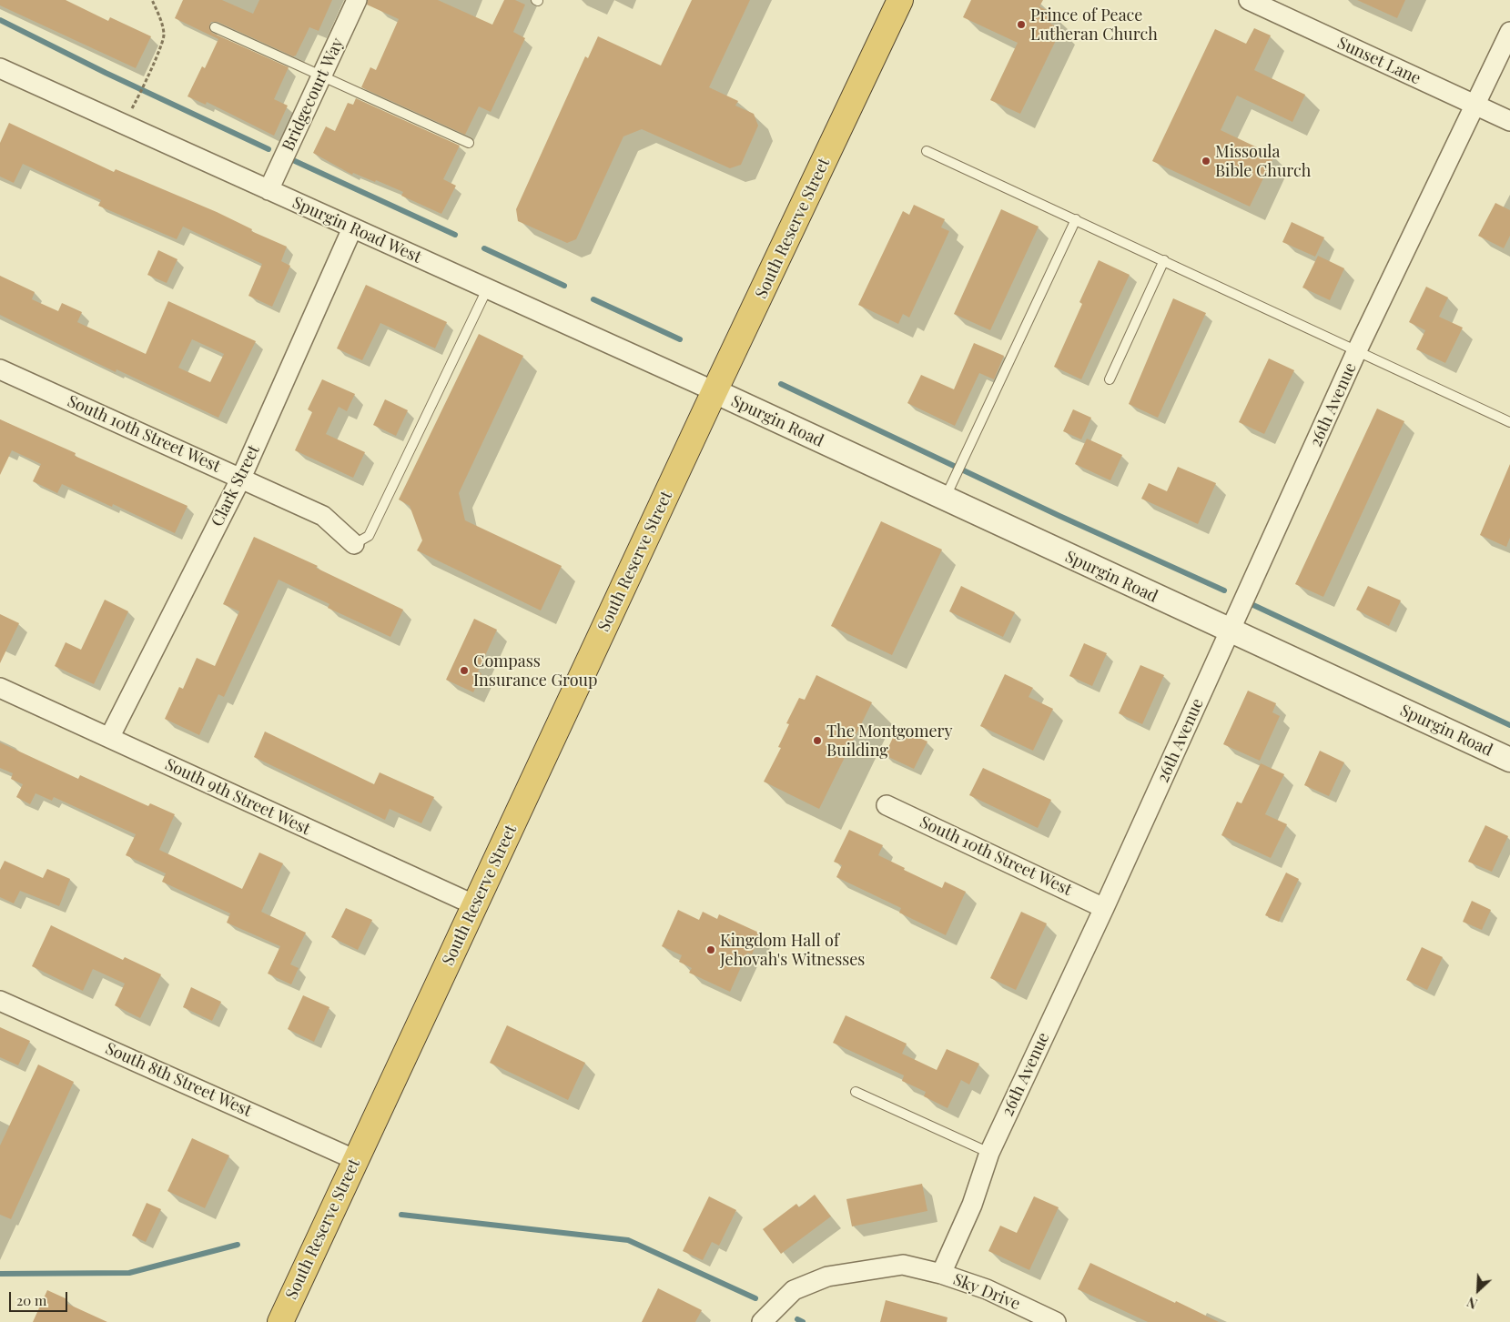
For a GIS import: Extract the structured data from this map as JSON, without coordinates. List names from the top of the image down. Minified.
{"streets":{"highway":["South Reserve Street"],"street":["Sunset Lane","Bridgecourt Way","Spurgin Road West","26th Avenue","Spurgin Road","South 10th Street West","Clark Street","South 9th Street West","South 8th Street West","Sky Drive"]},"crossings":[["Sunset Lane","26th Avenue"],["Bridgecourt Way","Spurgin Road West"],["South Reserve Street","Spurgin Road West"],["South Reserve Street","Spurgin Road"],["South Reserve Street","South 9th Street West"],["South Reserve Street","South 8th Street West"],["Spurgin Road West","Spurgin Road"],["Spurgin Road West","Clark Street"],["26th Avenue","Spurgin Road"],["26th Avenue","South 10th Street West"],["26th Avenue","Sky Drive"],["South 10th Street West","Clark Street"],["Clark Street","South 9th Street West"]],"places":["Prince of Peace Lutheran Church","Missoula Bible Church","Compass Insurance Group","The Montgomery Building","Kingdom Hall of Jehovah's Witnesses"],"scale_bar":"20 m","north":"bottom left"}
